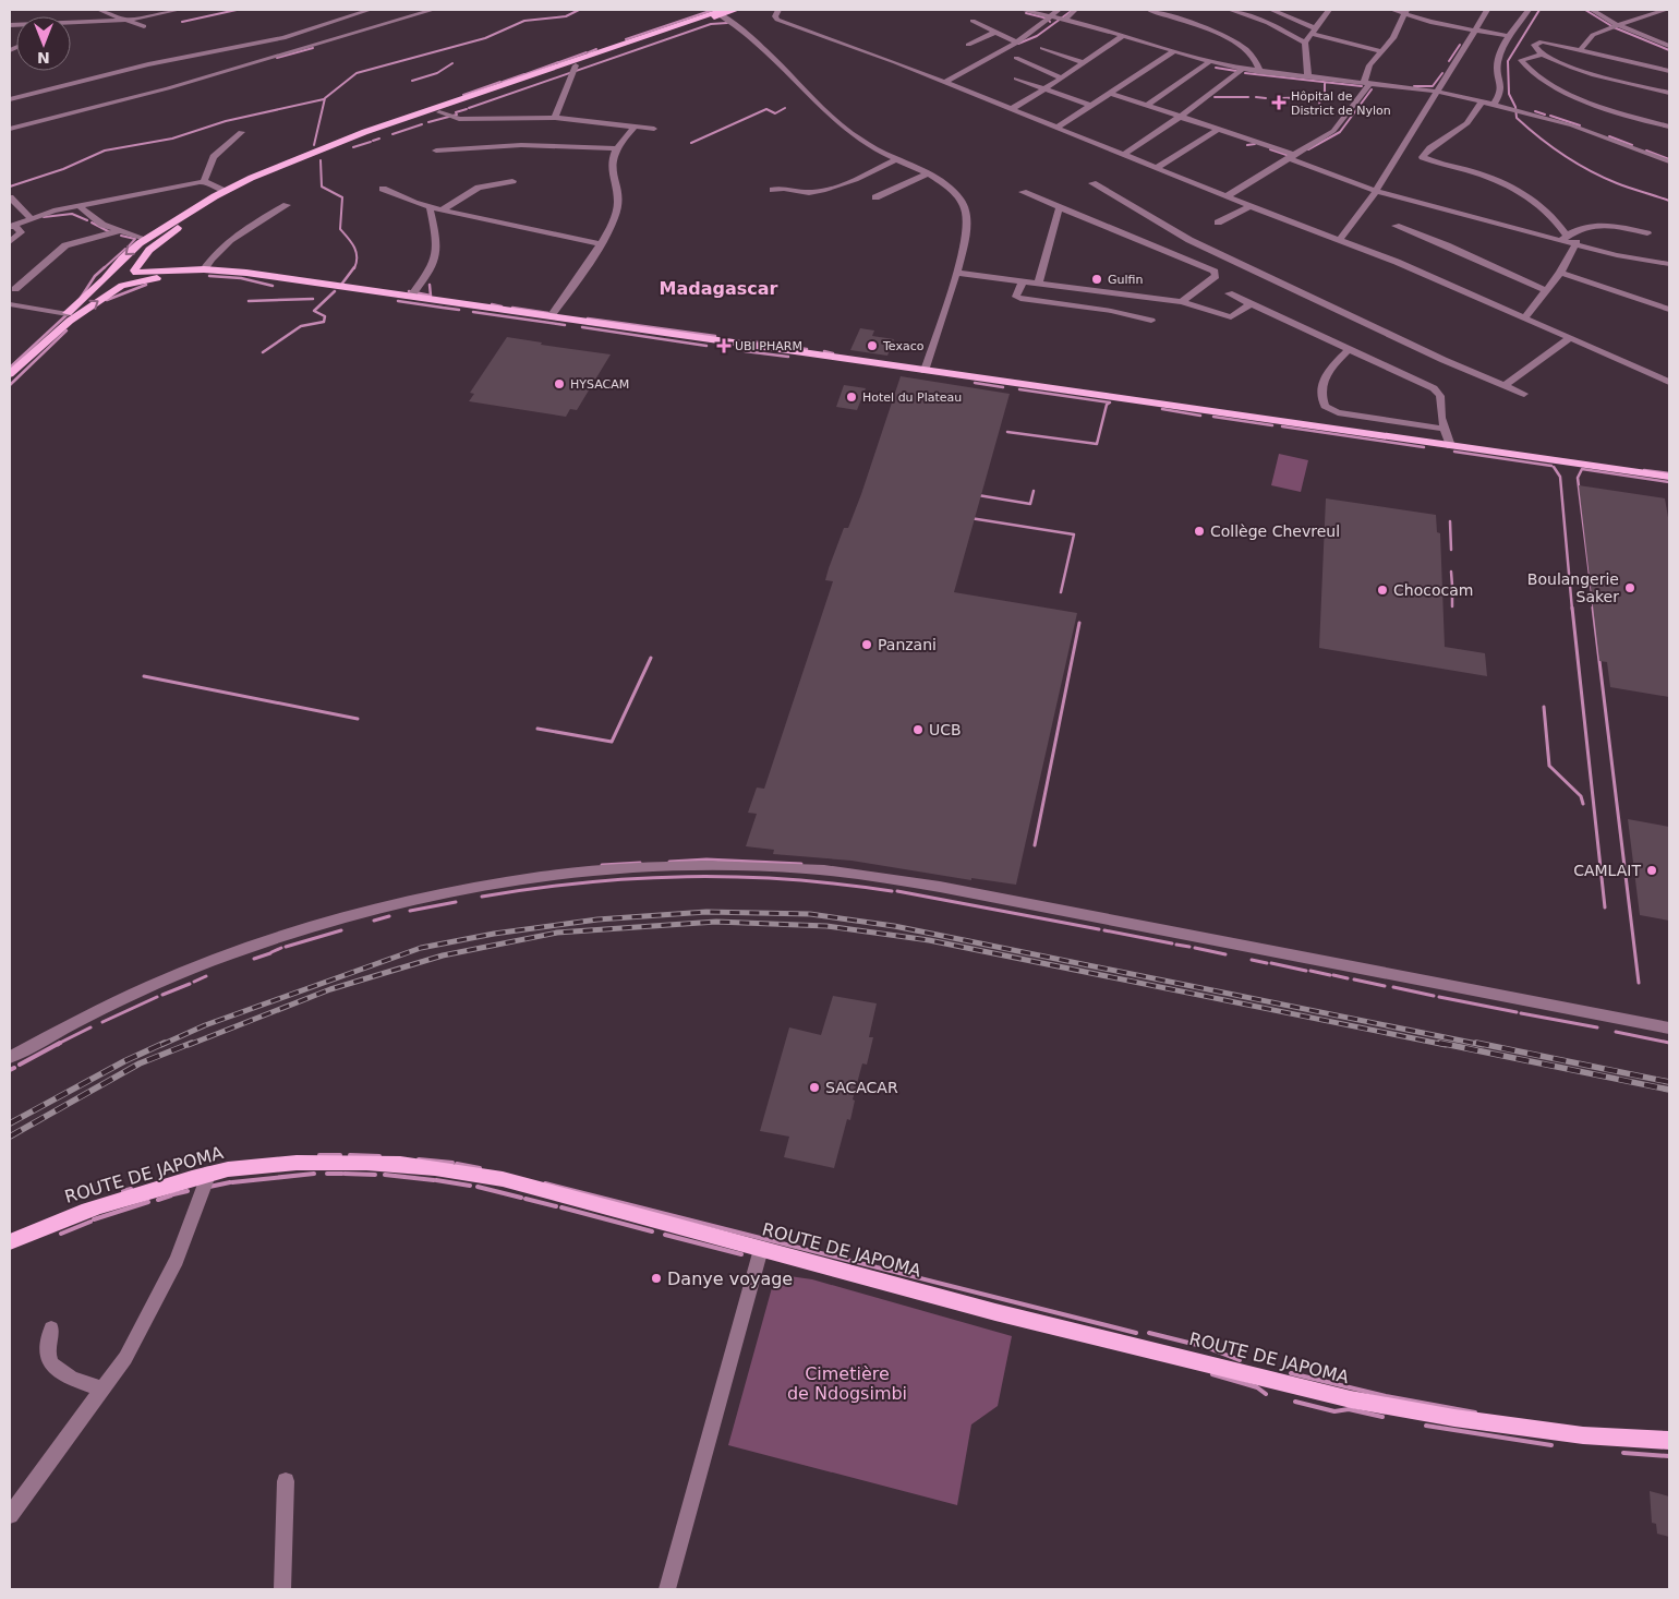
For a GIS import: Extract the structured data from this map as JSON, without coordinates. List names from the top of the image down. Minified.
{"streets":{"main road":["ROUTE DE JAPOMA"]},"districts":["Madagascar"],"parks":["Cimetière de Ndogsimbi"],"places":{"health":["Hôpital de District de Nylon","UBI PHARM"],"other":["Gulfin","Texaco","HYSACAM","Hotel du Plateau","Collège Chevreul","Boulangerie Saker","Chococam","Panzani","UCB","CAMLAIT","SACACAR","Danye voyage"]},"north":"bottom"}
